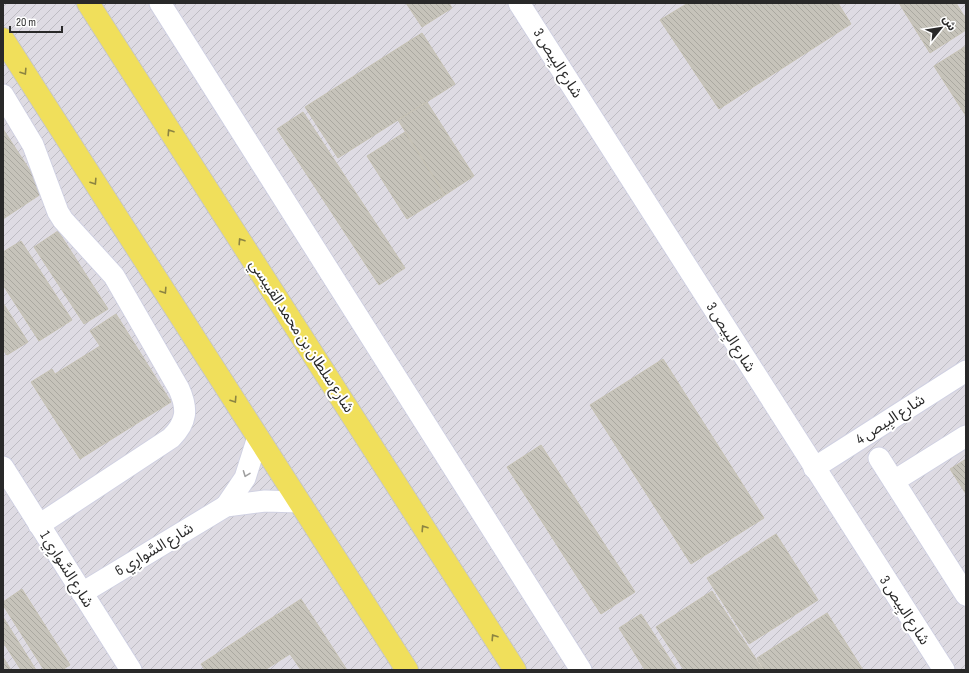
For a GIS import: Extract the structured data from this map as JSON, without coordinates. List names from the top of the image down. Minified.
{"streets":{"main road":["شارع سلطان بن محمد القبيسي"],"street":["شارع البِيص 3","شارع البِيص 4","شارع السَّوارِي 6","شارع السَّوارِي 1"]},"crossings":[["شارع البِيص 3","شارع البِيص 4"],["شارع السَّوارِي 6","شارع السَّوارِي 1"]],"scale_bar":"20 m","north":"top right"}
